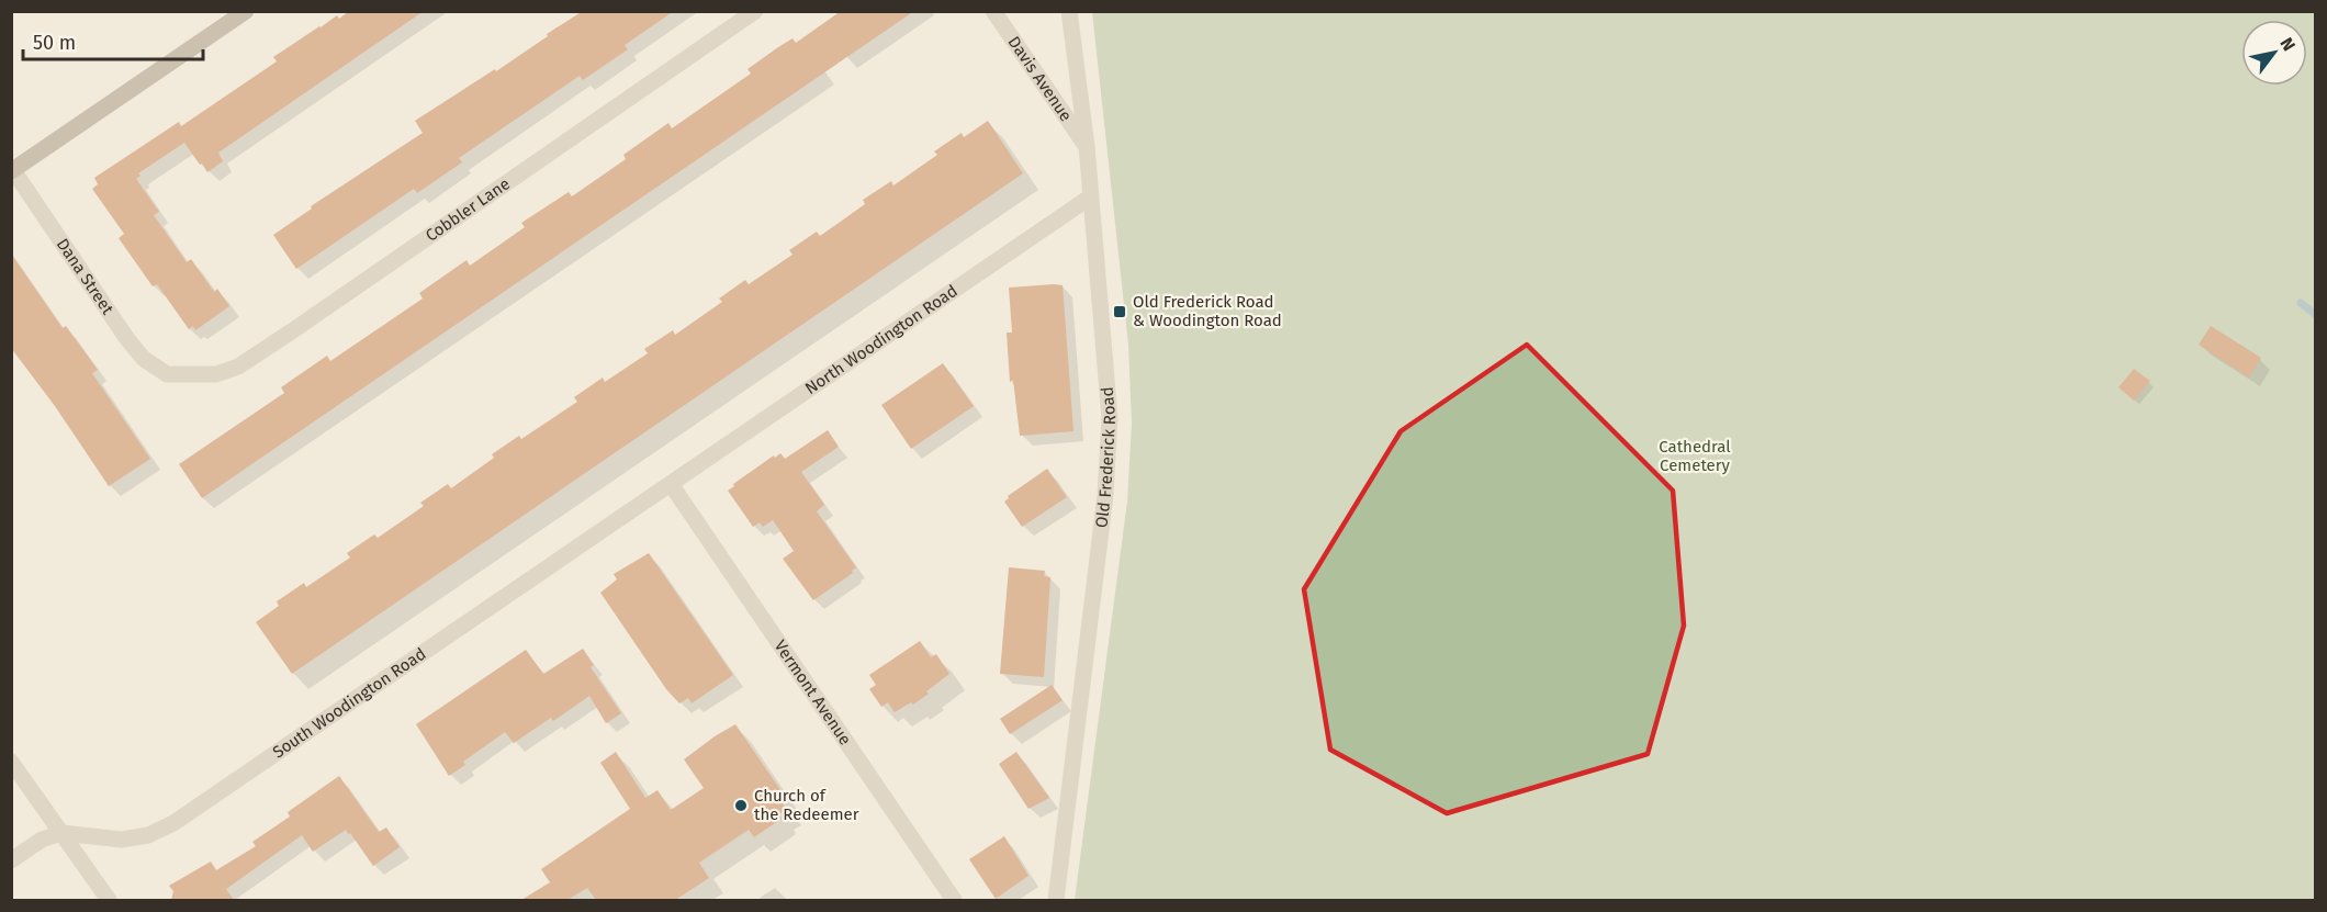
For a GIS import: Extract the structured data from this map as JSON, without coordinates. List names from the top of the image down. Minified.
{"streets":{"street":["Davis Avenue","Cobbler Lane","Dana Street","North Woodington Road","Old Frederick Road","Vermont Avenue","South Woodington Road"]},"crossings":[["Davis Avenue","Old Frederick Road"],["Cobbler Lane","Dana Street"],["North Woodington Road","Old Frederick Road"],["North Woodington Road","Vermont Avenue"],["North Woodington Road","South Woodington Road"],["Vermont Avenue","South Woodington Road"]],"parks":["Cathedral Cemetery"],"places":{"transit":["Old Frederick Road & Woodington Road"],"other":["Church of the Redeemer"]},"scale_bar":"50 m","north":"top right"}
